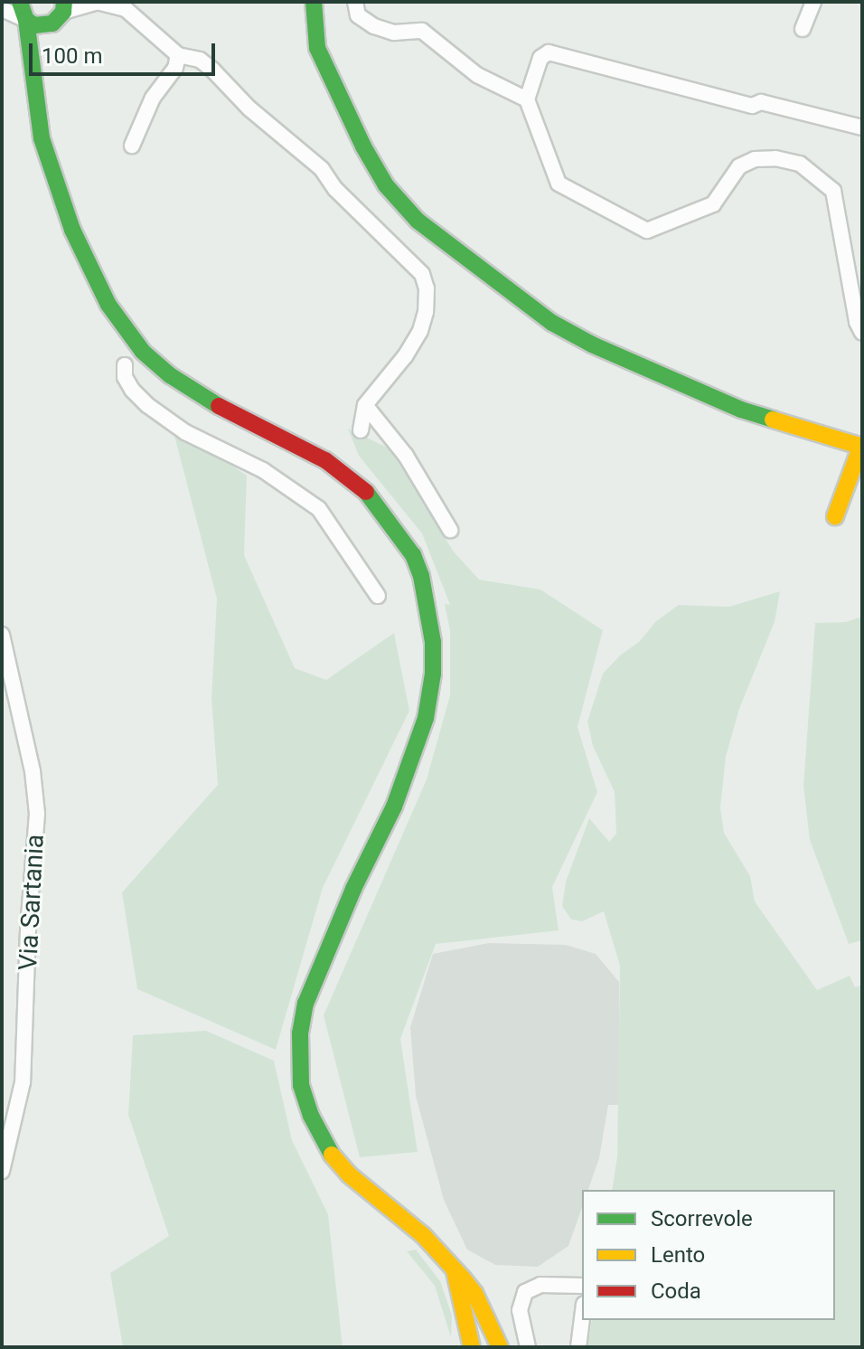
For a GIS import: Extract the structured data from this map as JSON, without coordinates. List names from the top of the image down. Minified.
{"streets":{"street":["Via Sartania"]},"legend":["Scorrevole","Lento","Coda"],"scale_bar":"100 m"}
